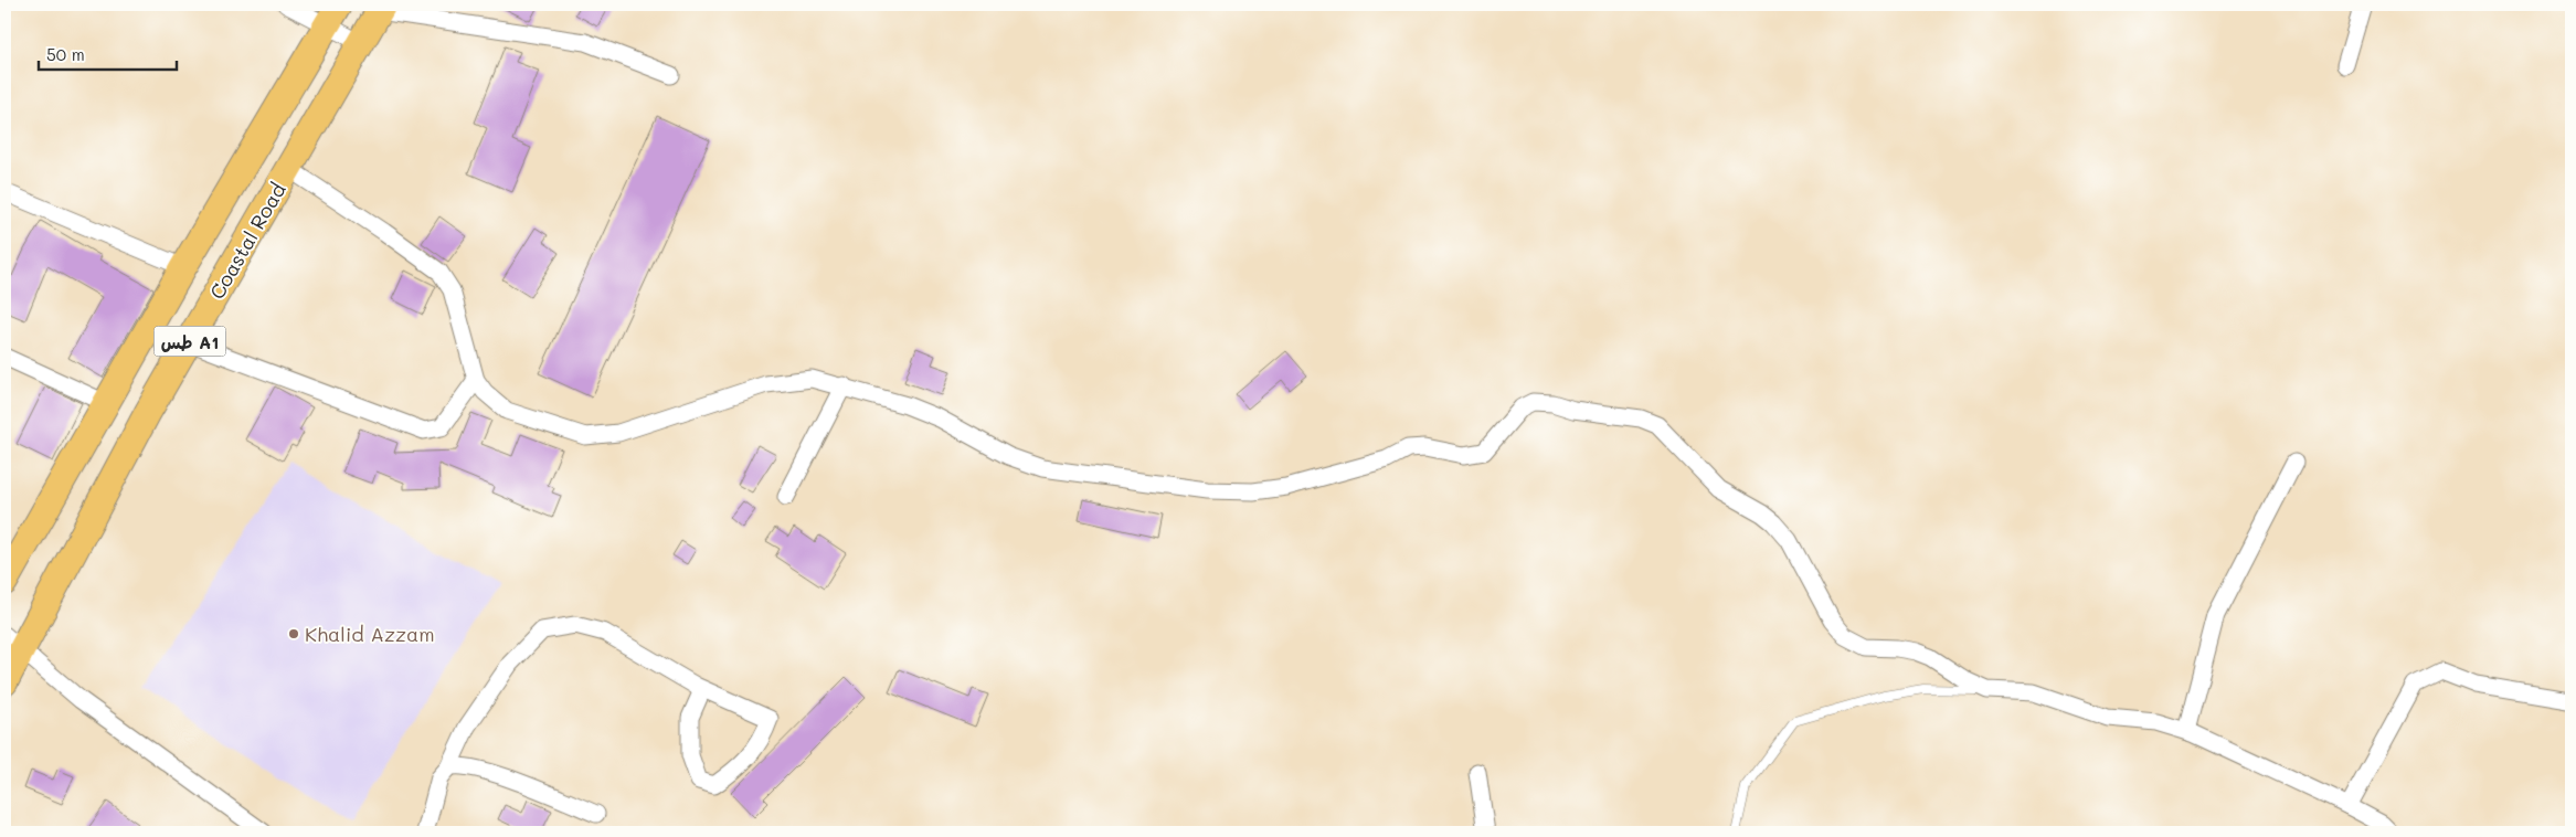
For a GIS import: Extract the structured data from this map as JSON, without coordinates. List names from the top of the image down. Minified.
{"streets":{"highway":["Coastal Road","طس A1"]},"places":["Khalid Azzam"],"scale_bar":"50 m"}
